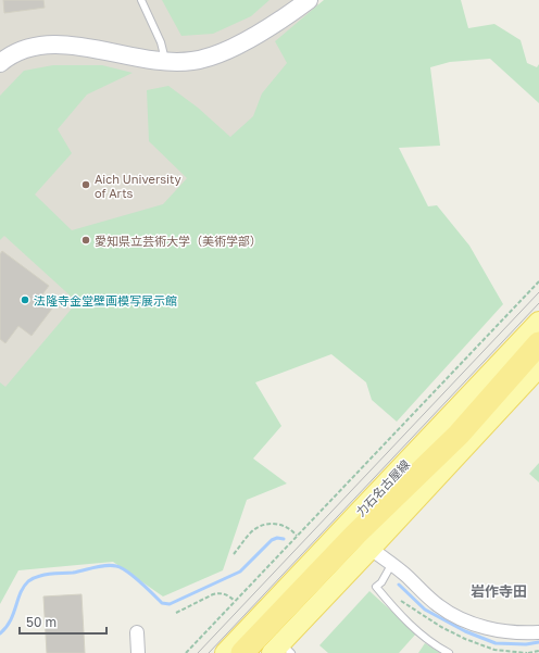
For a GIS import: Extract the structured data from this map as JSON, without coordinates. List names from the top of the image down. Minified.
{"streets":{"main road":["力石名古屋線"]},"districts":["岩作寺田"],"places":["Aich University of Arts","愛知県立芸術大学（美術学部）","法隆寺金堂壁画模写展示館"],"scale_bar":"50 m"}
